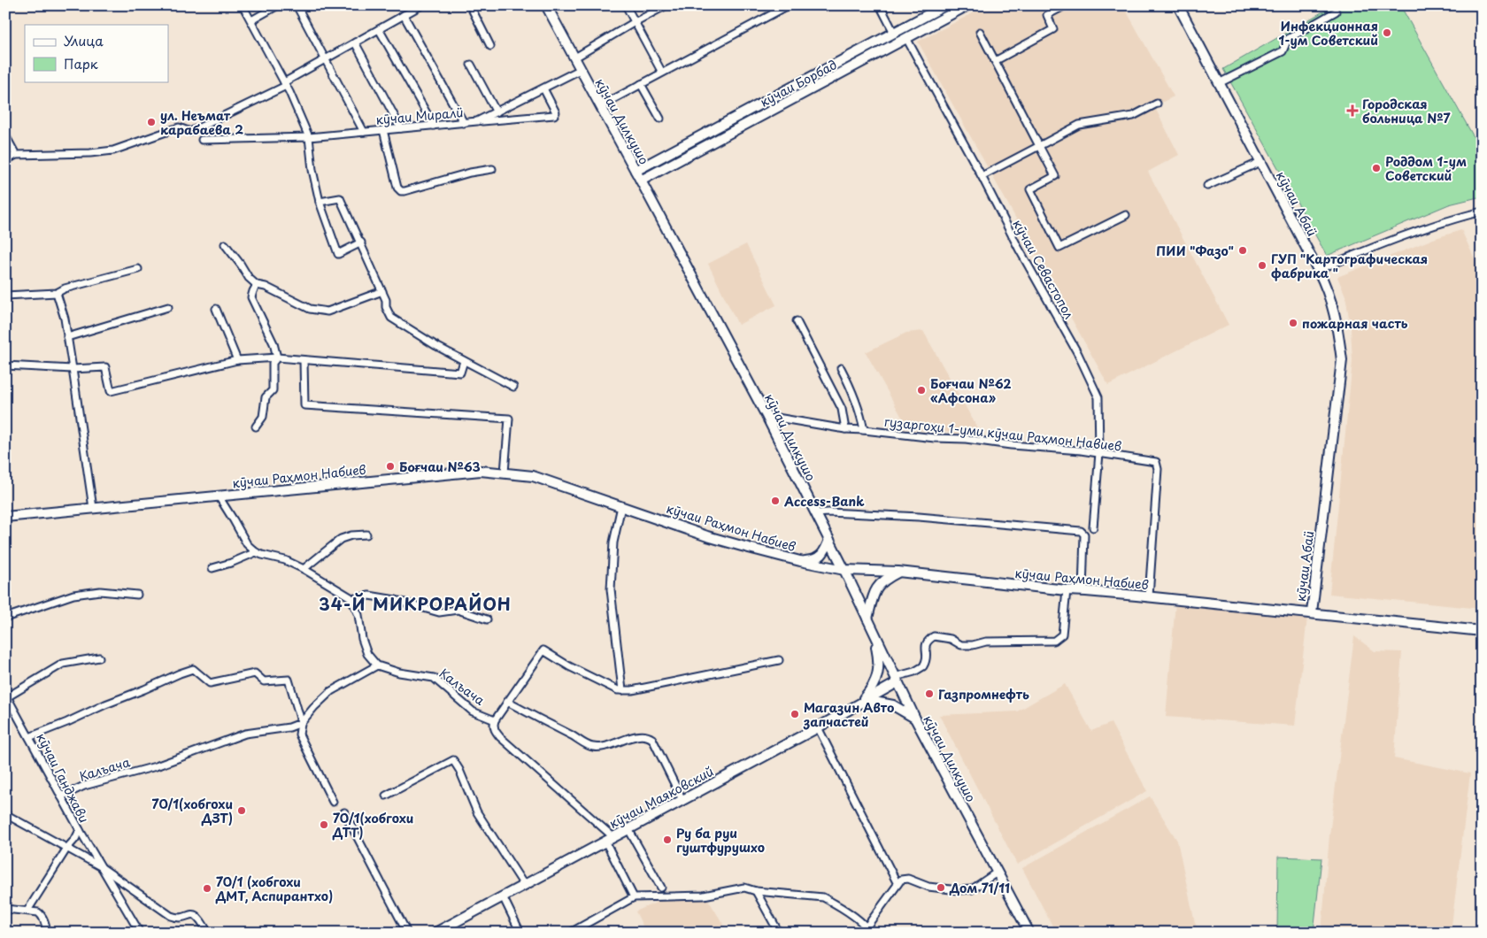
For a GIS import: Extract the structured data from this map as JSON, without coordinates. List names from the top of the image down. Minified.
{"streets":{"main road":["кӯчаи Борбад","кӯчаи Дилкушо","кӯчаи Абаӣ","кӯчаи Раҳмон Набиев","кӯчаи Маяковский"],"street":["кӯчаи Миралӣ","кӯчаи Севастопол","гузаргоҳи 1-уми кӯчаи Раҳмон Навиев","Калъача","кӯчаи Ганджави"]},"crossings":[["кӯчаи Борбад","кӯчаи Дилкушо"],["кӯчаи Борбад","кӯчаи Севастопол"],["кӯчаи Миралӣ","кӯчаи Дилкушо"],["кӯчаи Дилкушо","гузаргоҳи 1-уми кӯчаи Раҳмон Навиев"],["кӯчаи Дилкушо","кӯчаи Раҳмон Набиев"],["кӯчаи Дилкушо","кӯчаи Маяковский"],["кӯчаи Абаӣ","кӯчаи Раҳмон Набиев"],["кӯчаи Севастопол","гузаргоҳи 1-уми кӯчаи Раҳмон Навиев"],["гузаргоҳи 1-уми кӯчаи Раҳмон Навиев","кӯчаи Раҳмон Набиев"],["Калъача","кӯчаи Ганджави"]],"districts":["34-Й МИКРОРАЙОН"],"places":{"other":["Инфекционная 1-ум Советский","ул. Неъмат карабаева 2","Роддом 1-ум Советский","ПИИ \"Фазо\"","ГУП \"Картографическая фабрика \"","пожарная часть","Боғчаи №62 «Афсона»","Боғчаи №63","Access-Bank","Газпромнефть","Магазин Авто запчастей","70/1(хобгохи ДЗТ)","70/1(хобгохи ДТТ)","Ру ба руи гуштфурушхо","Дом 71/11","70/1 (хобгохи ДМТ, Аспирантхо)"],"health":["Городская больница №7"]},"legend":["Улица","Парк"]}
